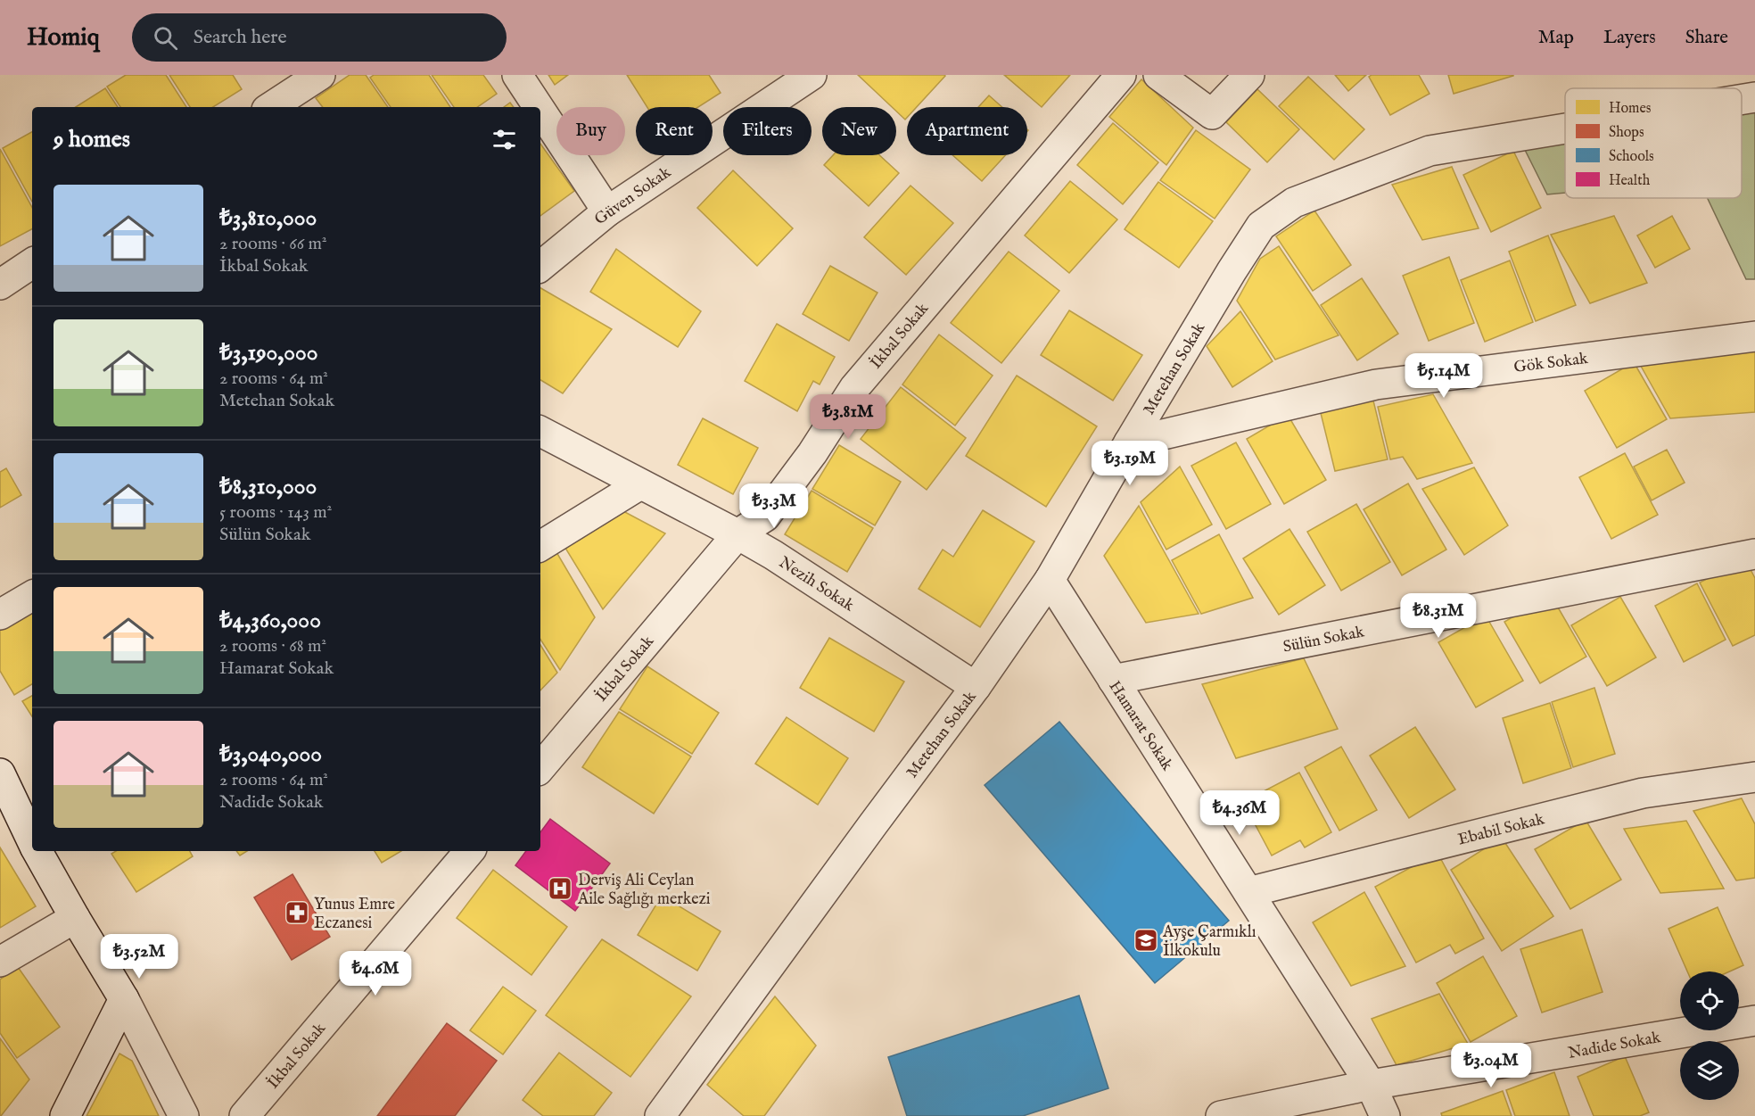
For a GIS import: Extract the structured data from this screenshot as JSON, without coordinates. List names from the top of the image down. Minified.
{"streets":{"street":["Güven Sokak","İkbal Sokak","Gök Sokak","Metehan Sokak","Nezih Sokak","Sülün Sokak","Hamarat Sokak","Ebabil Sokak","Nadide Sokak"]},"crossings":[["İkbal Sokak","Nezih Sokak"],["Gök Sokak","Metehan Sokak"],["Metehan Sokak","Nezih Sokak"],["Metehan Sokak","Hamarat Sokak"],["Sülün Sokak","Hamarat Sokak"],["Hamarat Sokak","Ebabil Sokak"],["Hamarat Sokak","Nadide Sokak"]],"places":{"hospital":["Derviş Ali Ceylan Aile Sağlığı merkezi"],"pharmacy":["Yunus Emre Eczanesi"],"school or university":["Ayşe Çarmıklı İlkokulu"]},"legend":["Homes","Shops","Schools","Health"],"page":{"header":"Homiq","search":"Search here","nav":["Map","Layers","Share"],"chip":["Buy","Rent","Filters","New","Apartment"],"heading":"9 homes","list":[{"name":"₺3,810,000","note":"2 rooms · 66 m² · İkbal Sokak"},{"name":"₺3,190,000","note":"2 rooms · 64 m² · Metehan Sokak"},{"name":"₺8,310,000","note":"5 rooms · 143 m² · Sülün Sokak"},{"name":"₺4,360,000","note":"2 rooms · 68 m² · Hamarat Sokak"},{"name":"₺3,040,000","note":"2 rooms · 64 m² · Nadide Sokak"}],"price":["₺5.14M","₺3.81M","₺3.19M","₺3.3M","₺8.31M","₺4.36M","₺3.52M","₺4.6M","₺3.04M"]}}
